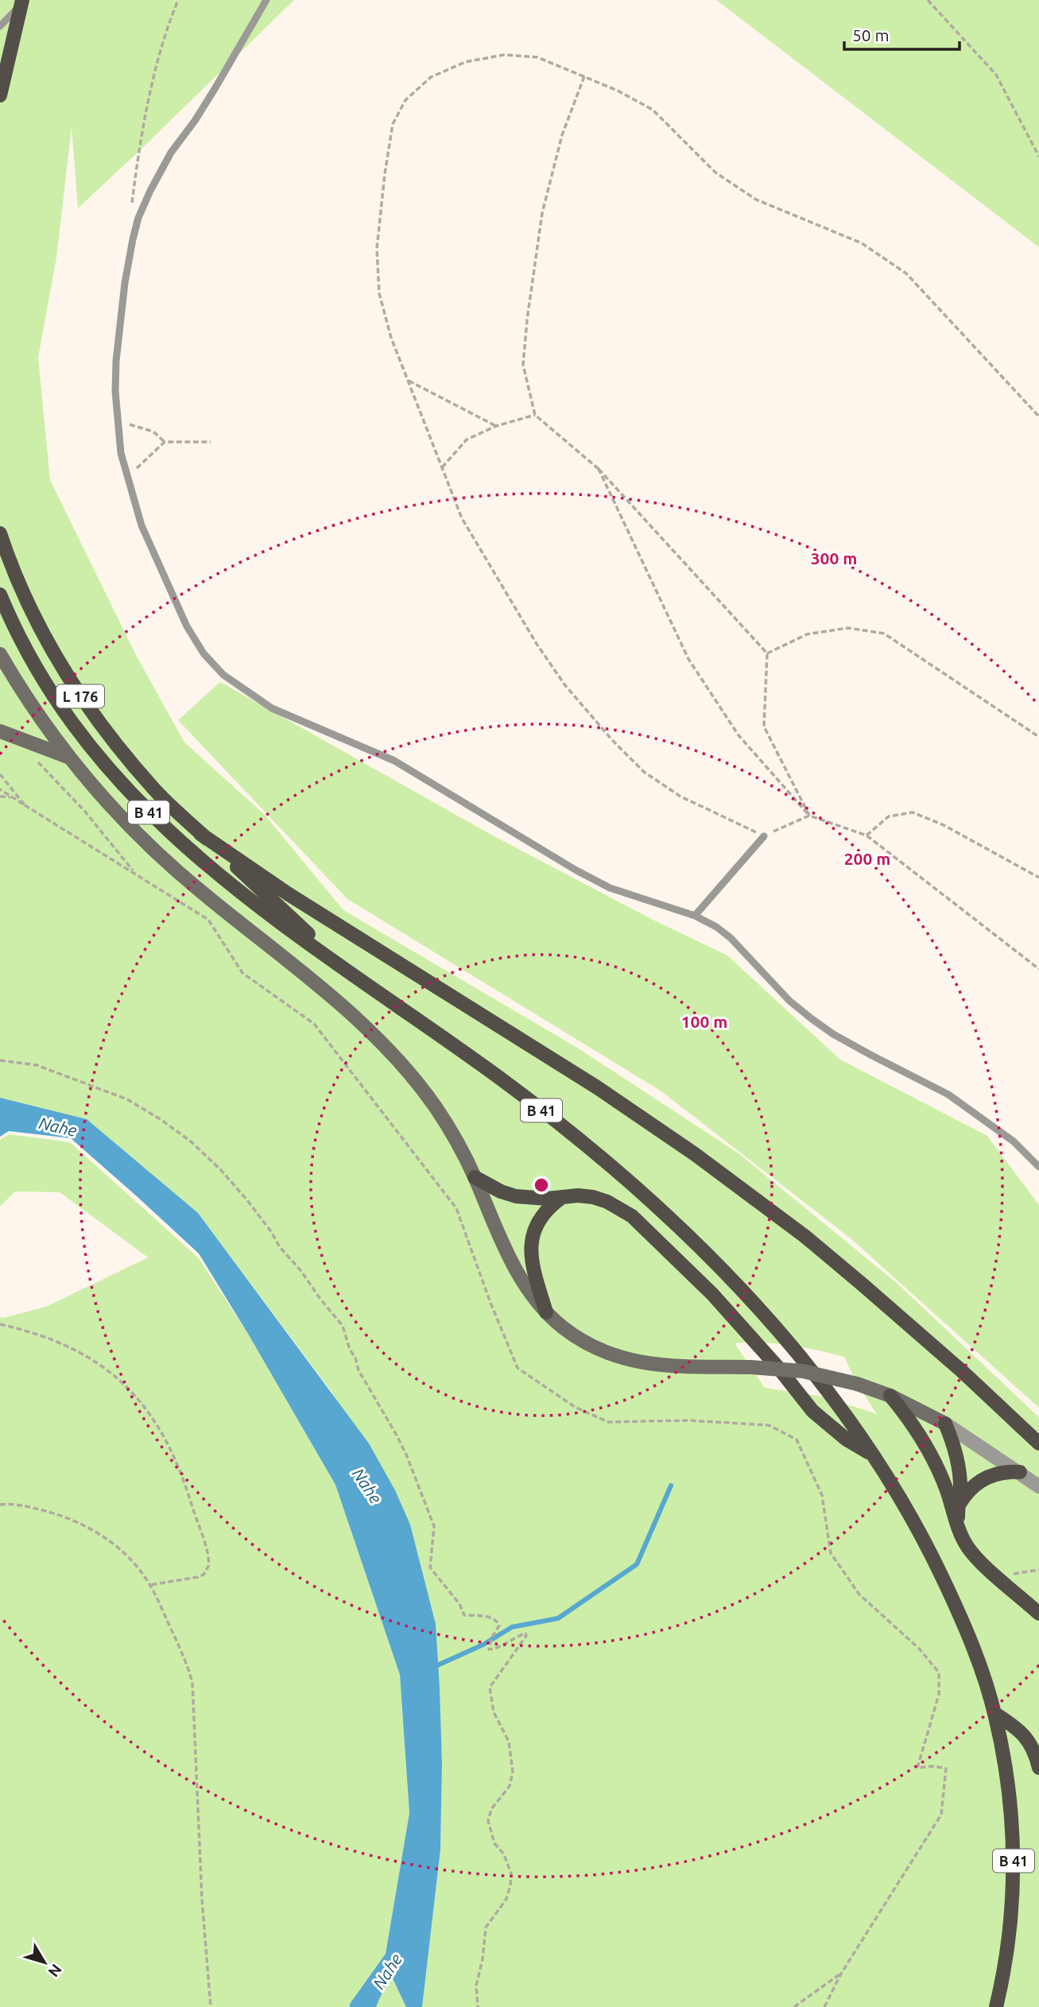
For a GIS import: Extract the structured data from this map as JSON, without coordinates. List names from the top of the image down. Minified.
{"streets":{"main road":["L 176","B 41"]},"crossings":[["L 176","B 41"]],"water":["Nahe"],"scale_bar":"50 m","north":"bottom right","rings":["300 m","200 m","100 m"]}
